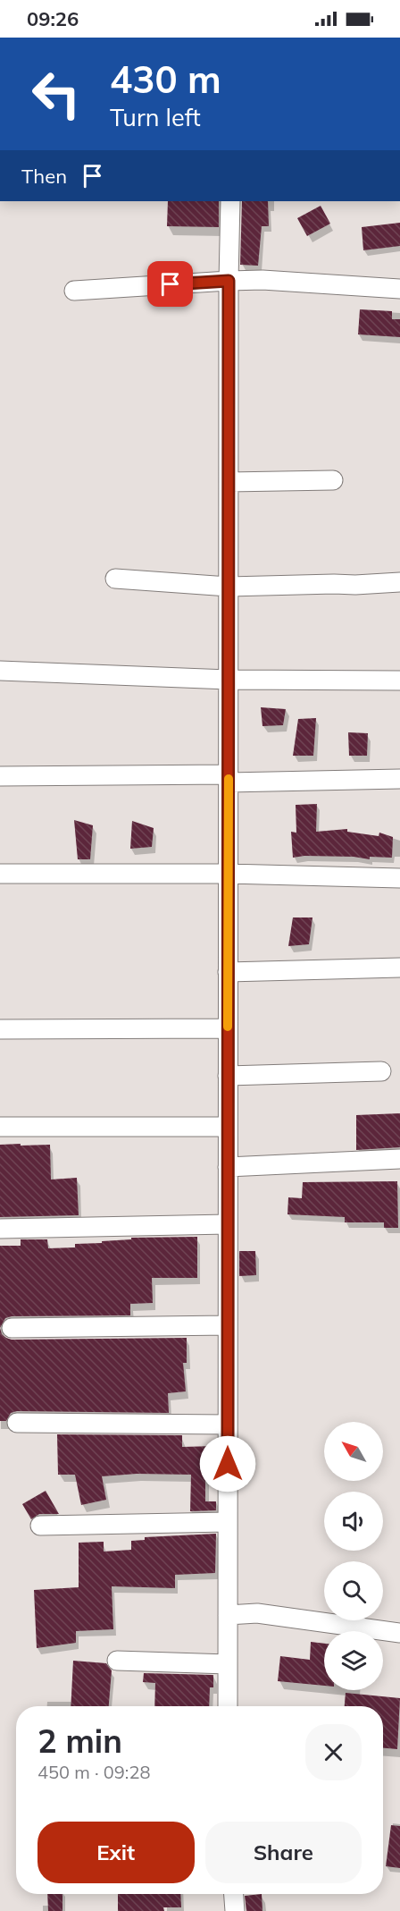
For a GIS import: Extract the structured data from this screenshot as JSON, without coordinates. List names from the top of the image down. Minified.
{"north":"top left","page":{"status":"09:26","turn":["430 m","Turn left"],"then":"Then","heading":["2 min","450 m · 09:28"],"buttons":["Exit","Share"]}}
